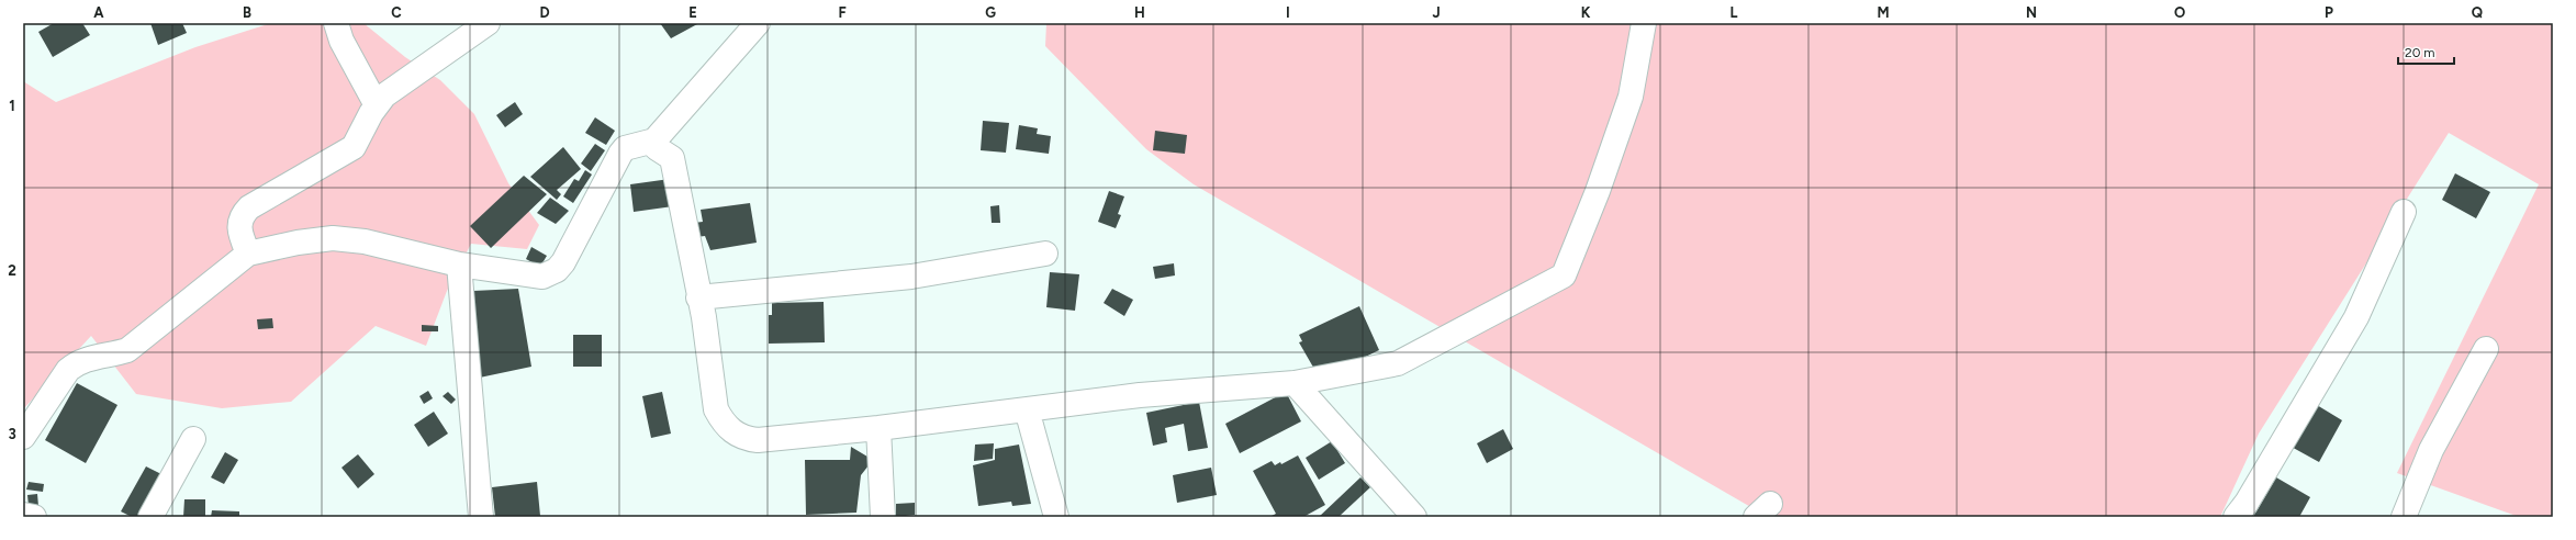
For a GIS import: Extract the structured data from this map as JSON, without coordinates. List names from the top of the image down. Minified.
{"scale_bar":"20 m","grid":{"columns":["A","B","C","D","E","F","G","H","I","J","K","L","M","N","O","P","Q"],"rows":["1","2","3"]}}
